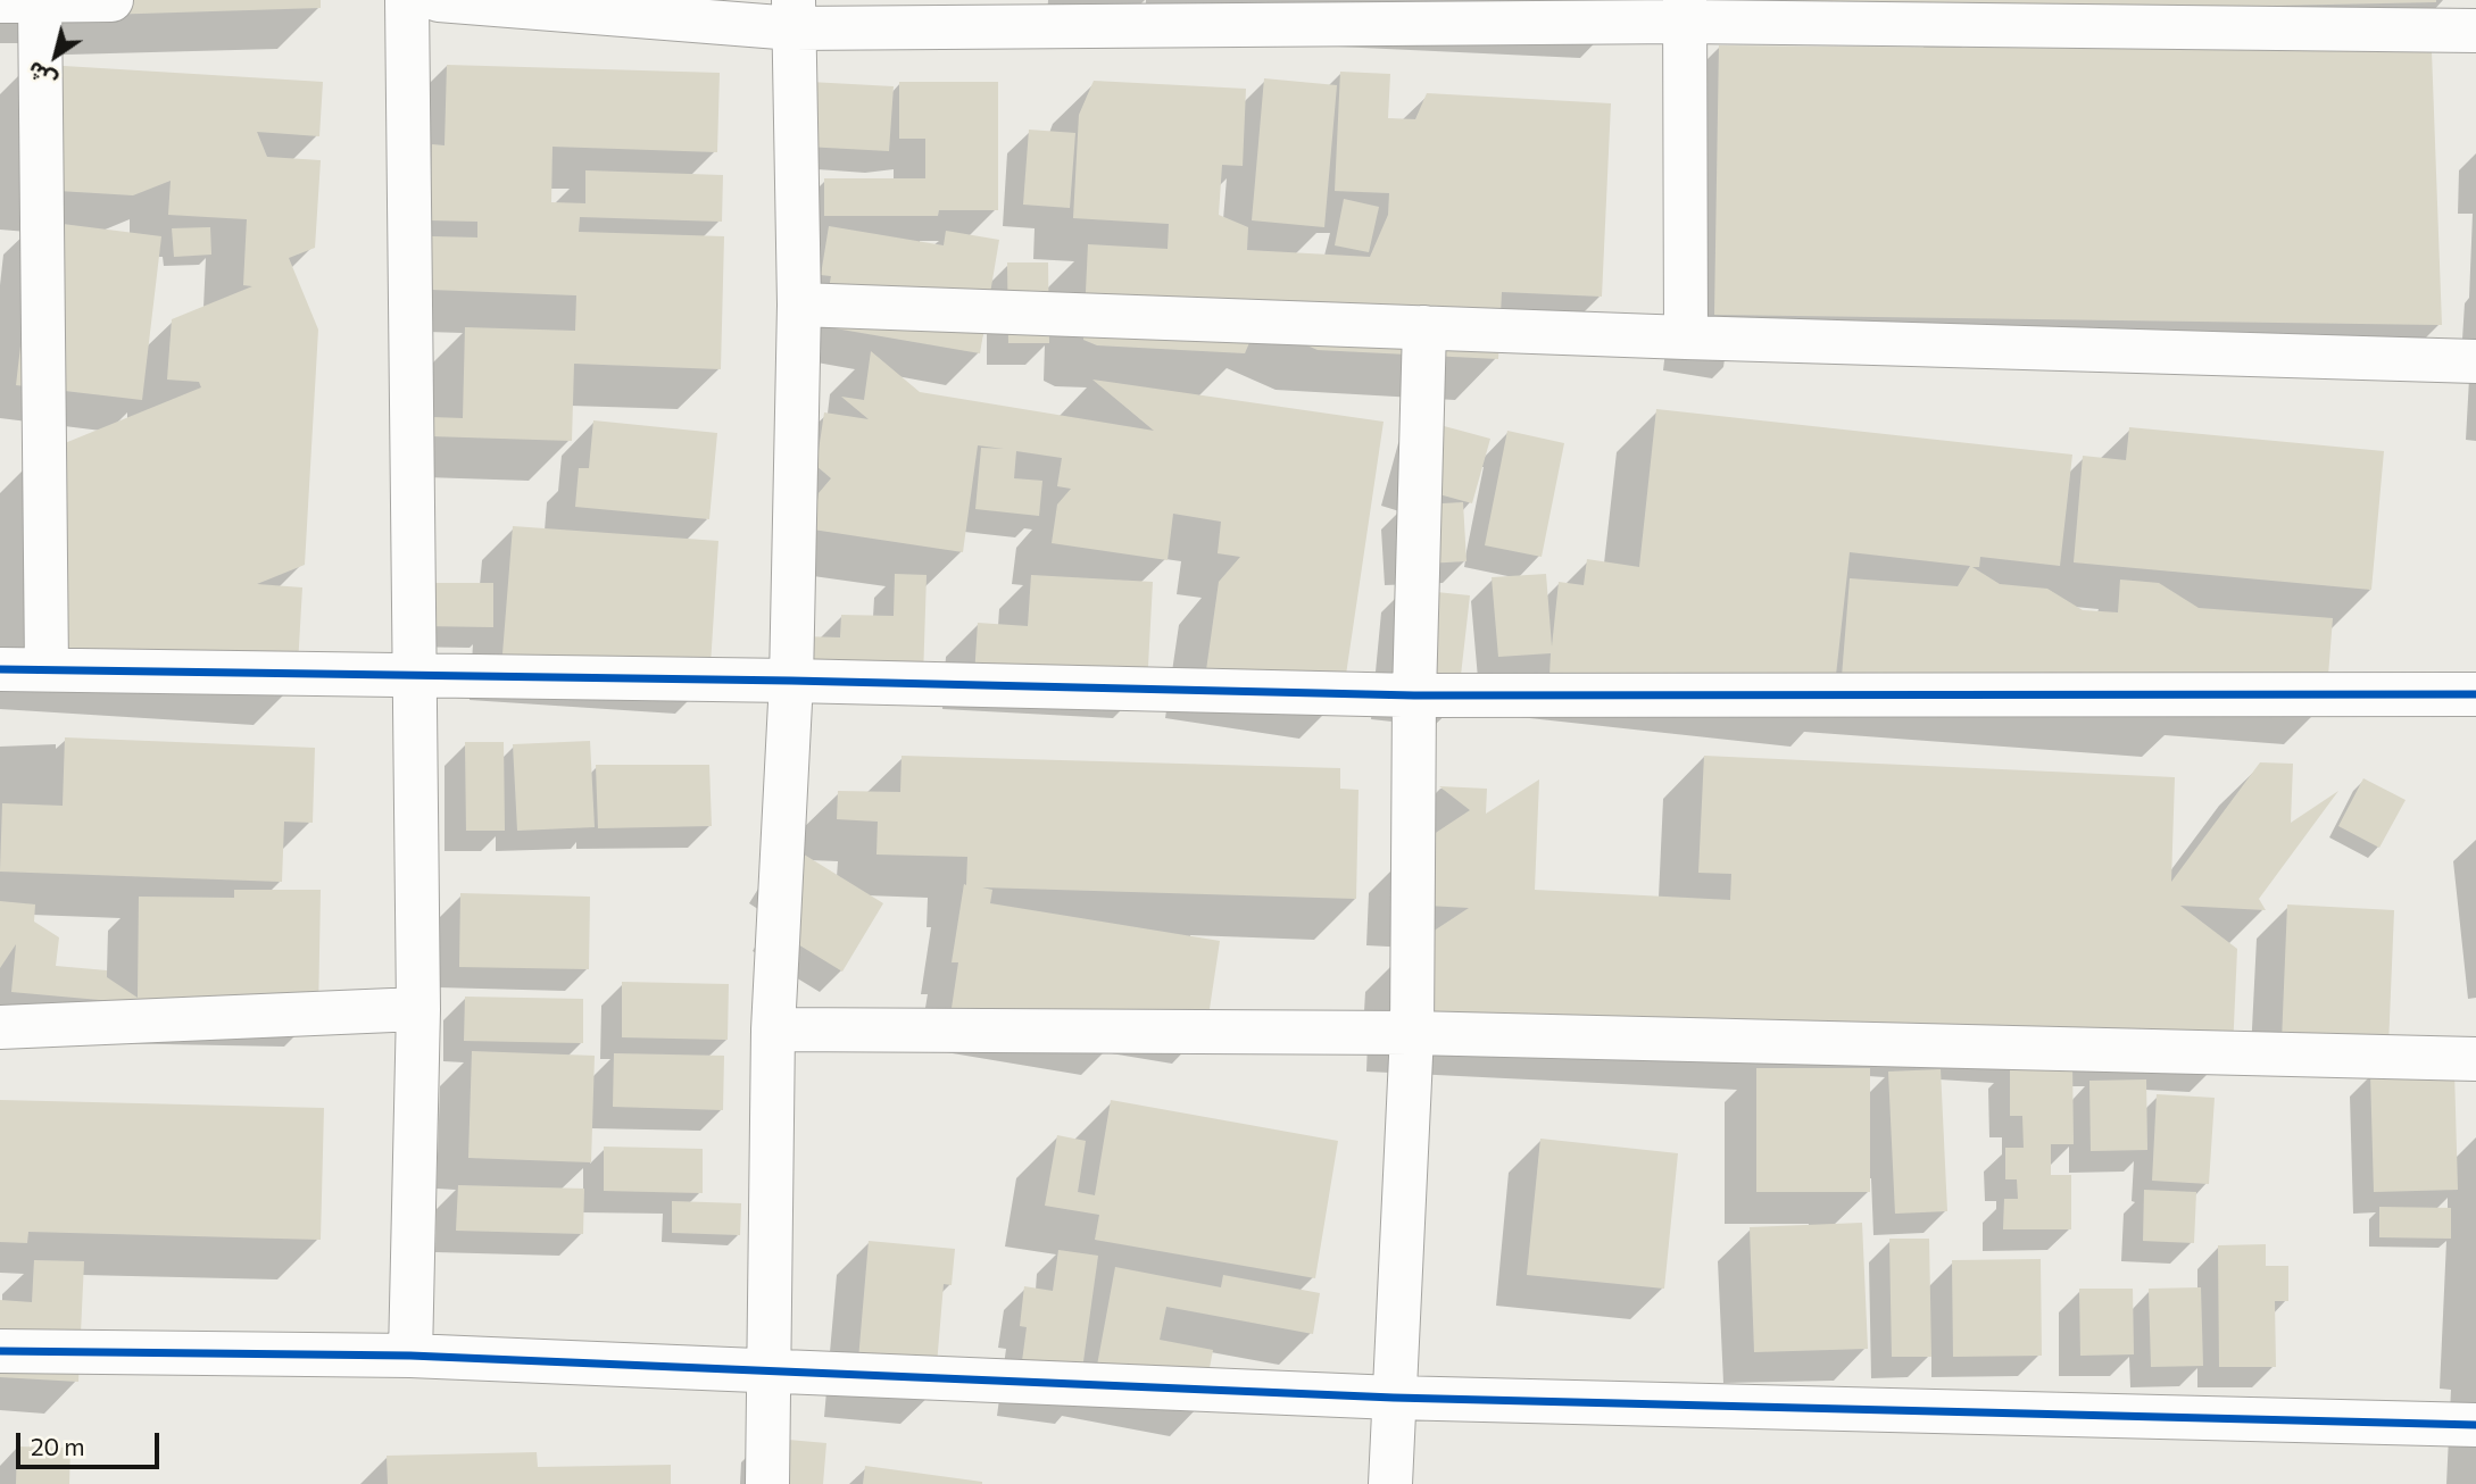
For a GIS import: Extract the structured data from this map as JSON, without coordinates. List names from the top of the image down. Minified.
{"scale_bar":"20 m","north":"bottom left"}
